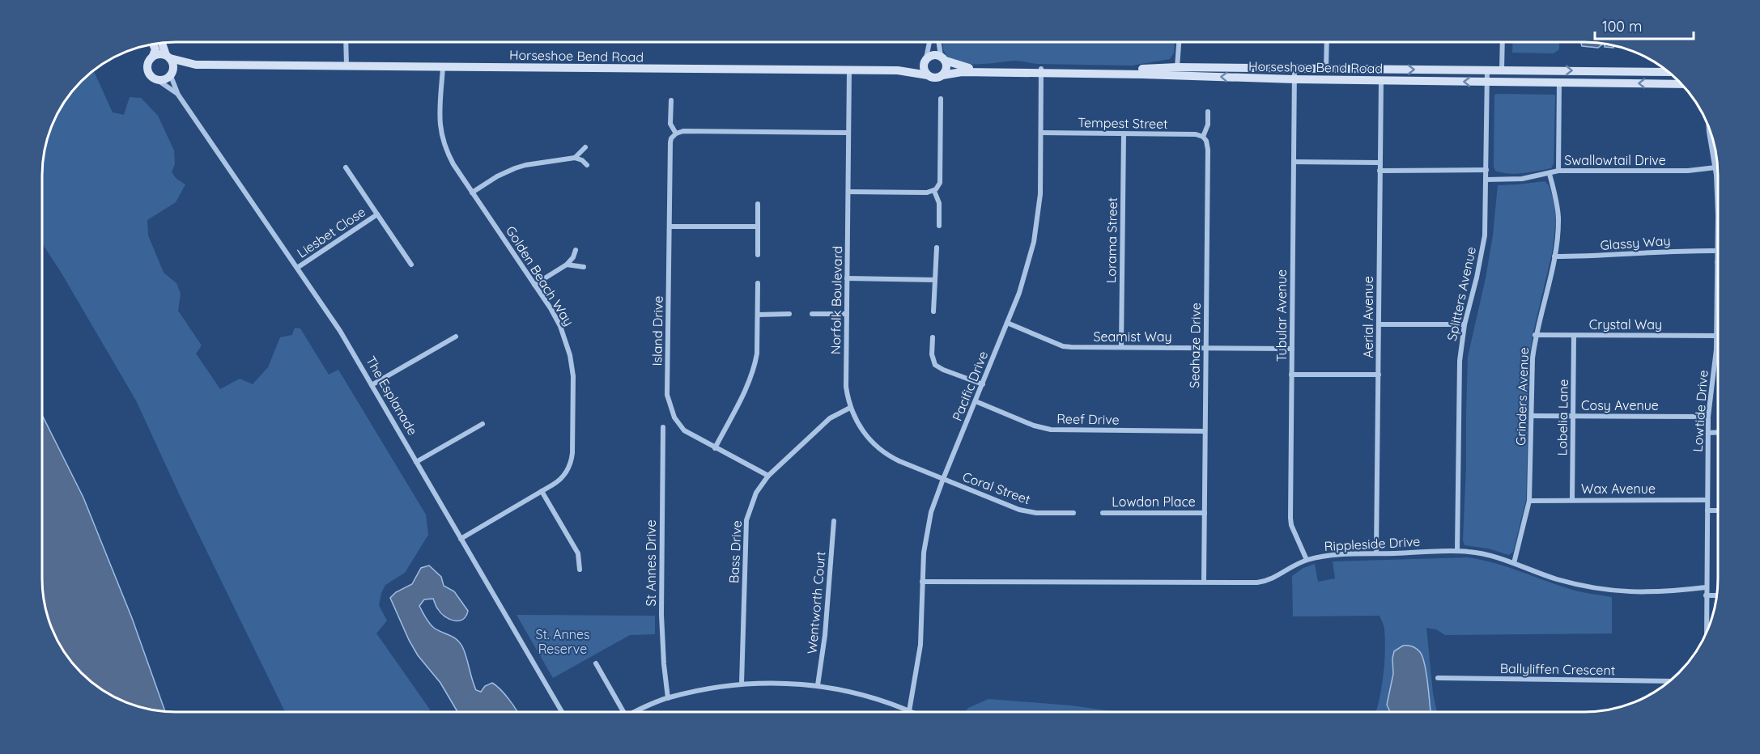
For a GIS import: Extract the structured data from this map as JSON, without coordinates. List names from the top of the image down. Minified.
{"streets":{"street":["Horseshoe Bend Road","Tempest Street","Swallowtail Drive","Liesbet Close","Lorama Street","Glassy Way","Golden Beach Way","Splitters Avenue","Norfolk Boulevard","Tubular Avenue","Aerial Avenue","Crystal Way","Island Drive","Seamist Way","Seahaze Drive","Pacific Drive","The Esplanade","Grinders Avenue","Cosy Avenue","Lowtide Drive","Lobelia Lane","Reef Drive","Coral Street","Wax Avenue","Lowdon Place","Rippleside Drive","Bass Drive","St Annes Drive","Wentworth Court","Ballyliffen Crescent"]},"crossings":[["Horseshoe Bend Road","Golden Beach Way"],["Horseshoe Bend Road","Splitters Avenue"],["Horseshoe Bend Road","Norfolk Boulevard"],["Horseshoe Bend Road","Tubular Avenue"],["Horseshoe Bend Road","Aerial Avenue"],["Horseshoe Bend Road","Pacific Drive"],["Horseshoe Bend Road","The Esplanade"],["Tempest Street","Lorama Street"],["Tempest Street","Seahaze Drive"],["Tempest Street","Pacific Drive"],["Swallowtail Drive","Splitters Avenue"],["Swallowtail Drive","Grinders Avenue"],["Swallowtail Drive","Lowtide Drive"],["Liesbet Close","The Esplanade"],["Lorama Street","Seamist Way"],["Glassy Way","Grinders Avenue"],["Glassy Way","Lowtide Drive"],["Golden Beach Way","The Esplanade"],["Splitters Avenue","Rippleside Drive"],["Norfolk Boulevard","Pacific Drive"],["Norfolk Boulevard","Coral Street"],["Norfolk Boulevard","Bass Drive"],["Tubular Avenue","Seamist Way"],["Tubular Avenue","Rippleside Drive"],["Aerial Avenue","Rippleside Drive"],["Crystal Way","Grinders Avenue"],["Crystal Way","Lowtide Drive"],["Crystal Way","Lobelia Lane"],["Island Drive","Bass Drive"],["Seamist Way","Seahaze Drive"],["Seamist Way","Pacific Drive"],["Seahaze Drive","Reef Drive"],["Seahaze Drive","Lowdon Place"],["Seahaze Drive","Rippleside Drive"],["Pacific Drive","Reef Drive"],["Pacific Drive","Coral Street"],["Pacific Drive","Rippleside Drive"],["Grinders Avenue","Cosy Avenue"],["Grinders Avenue","Wax Avenue"],["Grinders Avenue","Rippleside Drive"],["Cosy Avenue","Lowtide Drive"],["Cosy Avenue","Lobelia Lane"],["Lowtide Drive","Wax Avenue"],["Lowtide Drive","Rippleside Drive"],["Lobelia Lane","Wax Avenue"]],"parks":["St. Annes Reserve"],"scale_bar":"100 m"}
